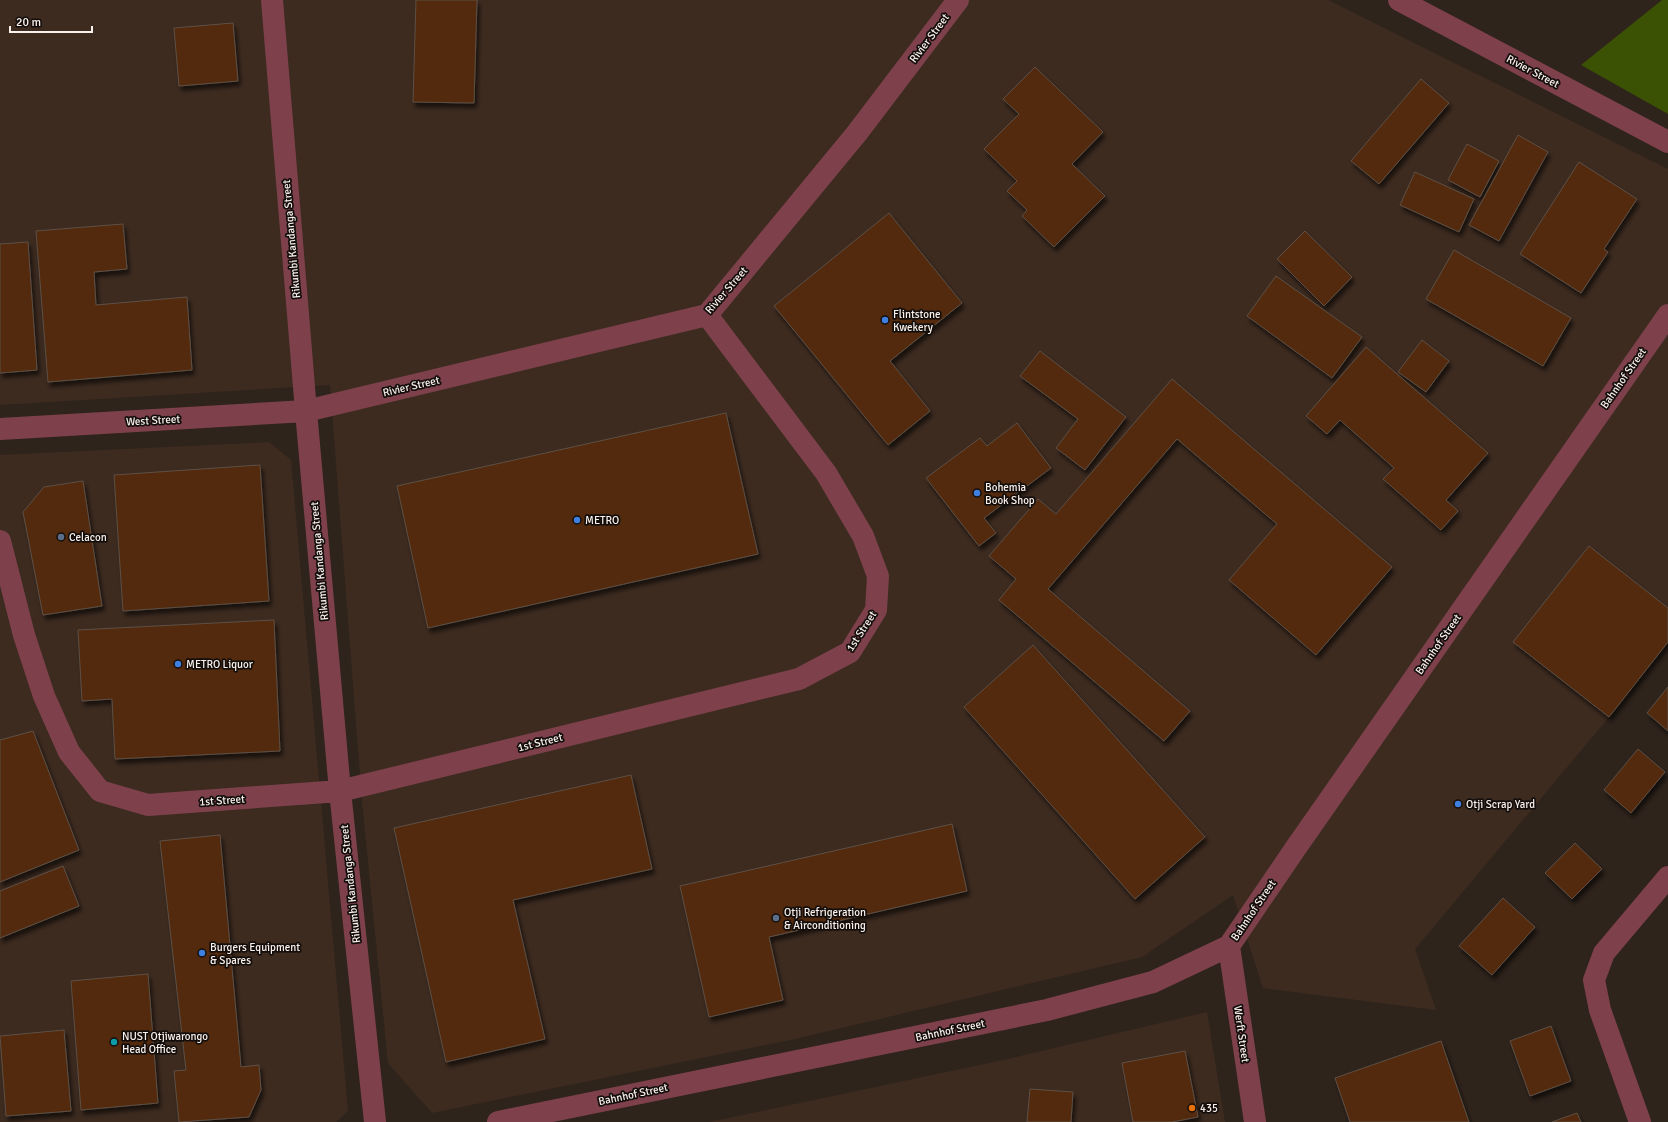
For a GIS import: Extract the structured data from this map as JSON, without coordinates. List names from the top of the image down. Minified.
{"streets":{"street":["Rivier Street","Rikumbi Kandanga Street","Bahnhof Street","West Street","1st Street","Werft Street"]},"crossings":[["Rivier Street","Rikumbi Kandanga Street"],["Rivier Street","West Street"],["Rivier Street","1st Street"],["Rikumbi Kandanga Street","West Street"],["Rikumbi Kandanga Street","1st Street"],["Bahnhof Street","Werft Street"]],"places":["Flintstone Kwekery","Bohemia Book Shop","METRO","Celacon","METRO Liquor","Otji Scrap Yard","Otji Refrigeration & Airconditioning","Burgers Equipment & Spares","NUST Otjiwarongo Head Office","435"],"scale_bar":"20 m"}
